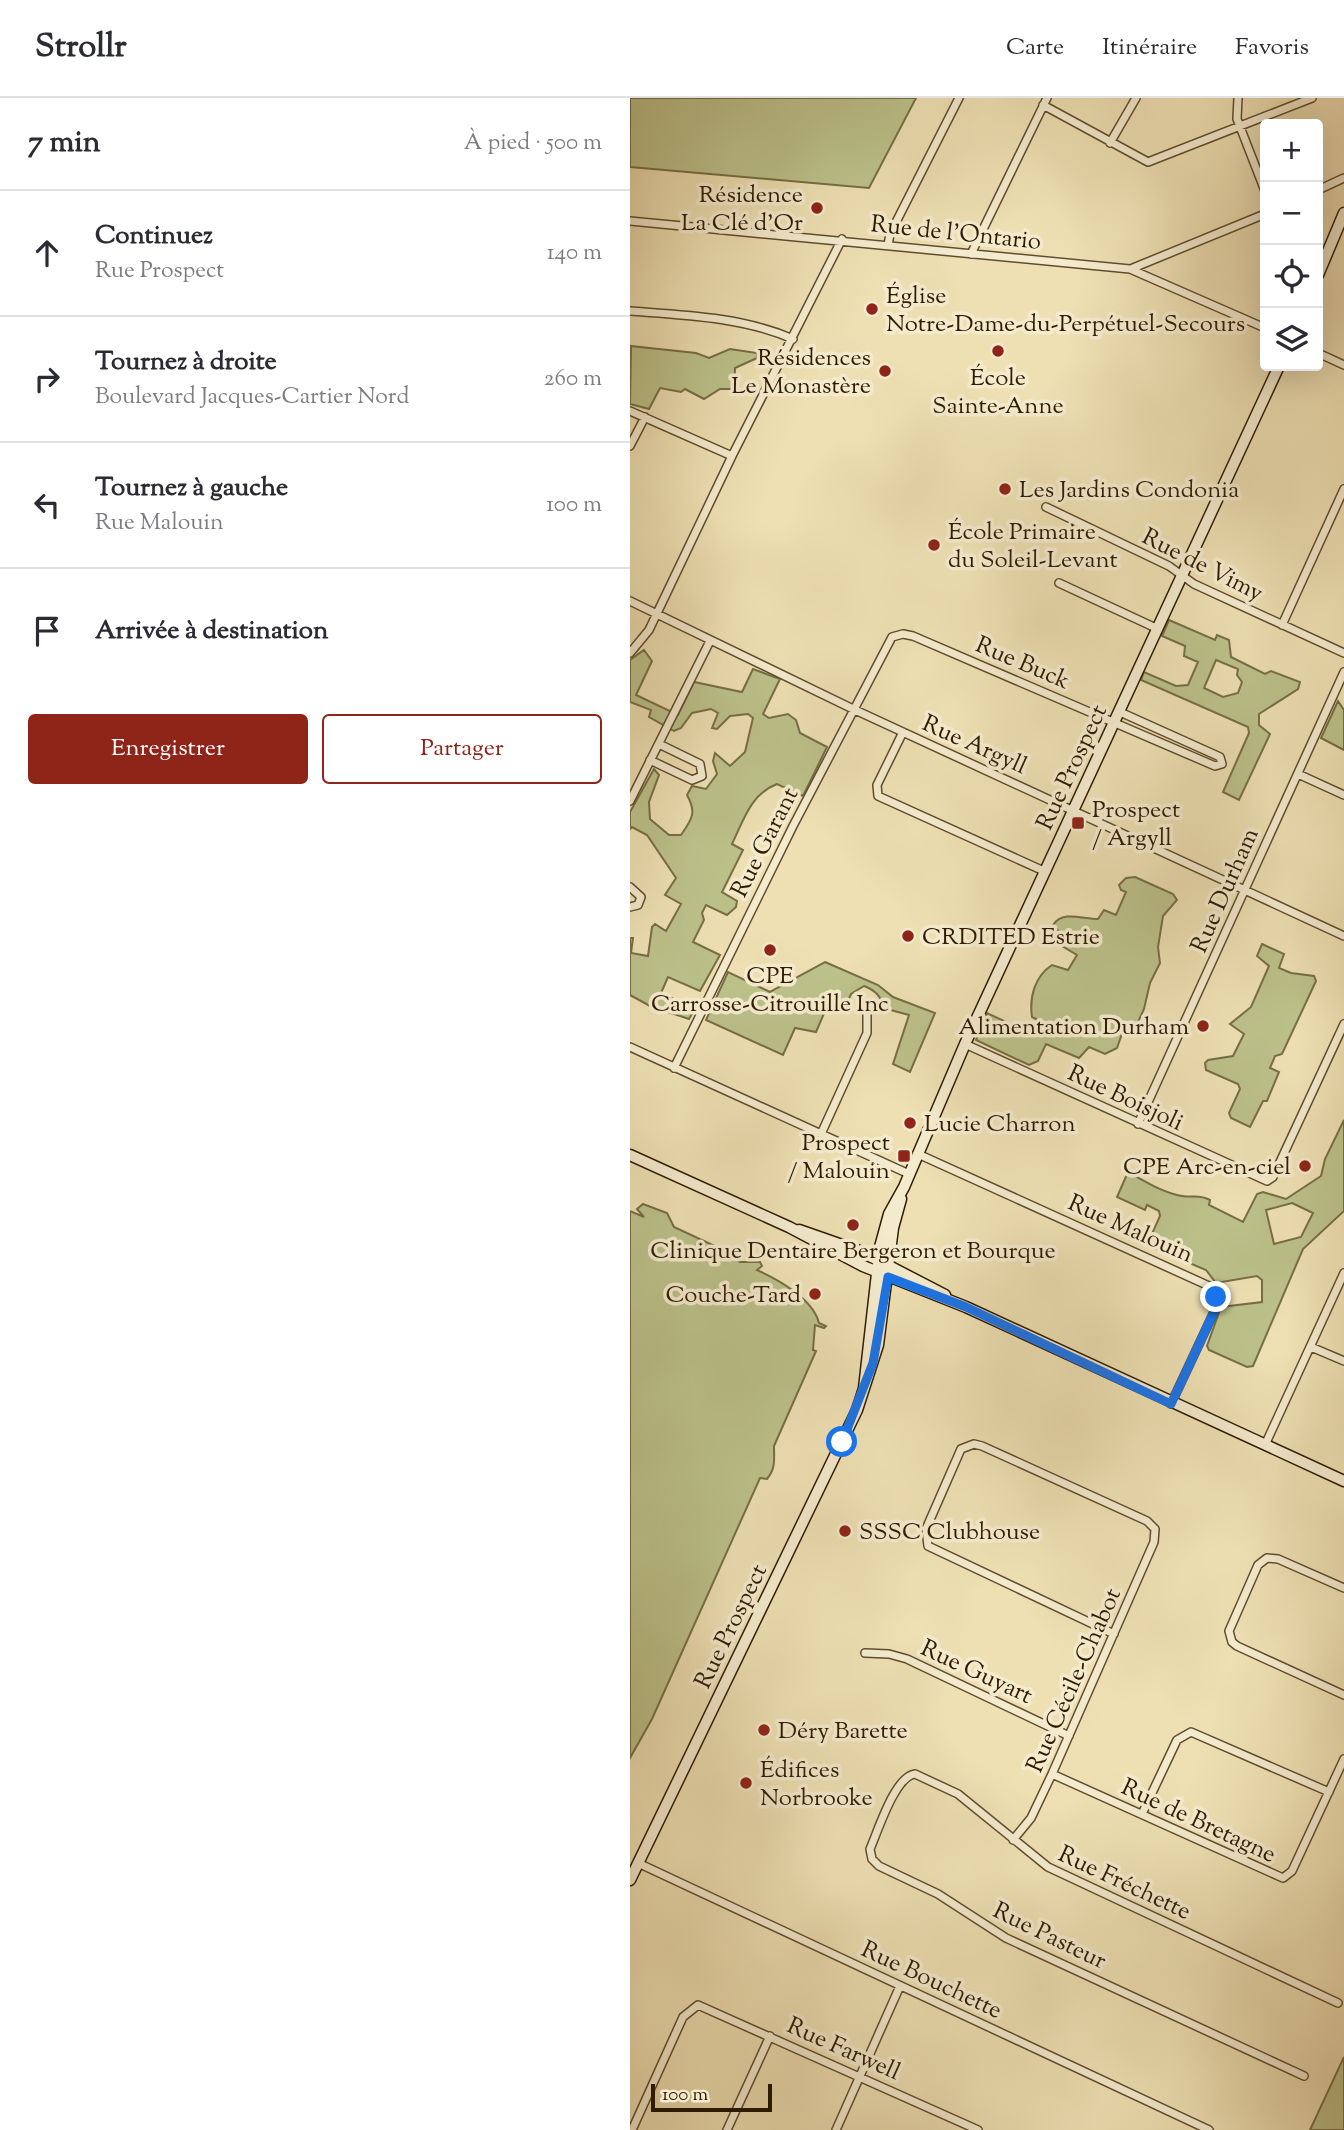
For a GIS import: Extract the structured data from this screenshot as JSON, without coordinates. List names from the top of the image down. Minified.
{"streets":{"street":["Rue de l'Ontario","Rue de Vimy","Rue Buck","Rue Argyll","Rue Prospect","Rue Garant","Rue Durham","Rue Boisjoli","Rue Malouin","Rue Guyart","Rue Cécile-Chabot","Rue de Bretagne","Rue Fréchette","Rue Pasteur","Rue Bouchette","Rue Farwell"]},"crossings":[["Rue de Vimy","Rue Prospect"],["Rue Buck","Rue Prospect"],["Rue Buck","Rue Garant"],["Rue Argyll","Rue Prospect"],["Rue Argyll","Rue Garant"],["Rue Argyll","Rue Durham"],["Rue Prospect","Rue Boisjoli"],["Rue Prospect","Rue Malouin"],["Rue Prospect","Rue Bouchette"],["Rue Durham","Rue Boisjoli"],["Rue Guyart","Rue Cécile-Chabot"],["Rue Cécile-Chabot","Rue de Bretagne"],["Rue Cécile-Chabot","Rue Fréchette"],["Rue Fréchette","Rue Pasteur"]],"places":{"other":["Résidence La Clé d'Or","Église Notre-Dame-du-Perpétuel-Secours","École Sainte-Anne","Résidences Le Monastère","Les Jardins Condonia","École Primaire du Soleil-Levant","CRDITED Estrie","CPE Carrosse-Citrouille Inc","Alimentation Durham","Lucie Charron","CPE Arc-en-ciel","Clinique Dentaire Bergeron et Bourque","Couche-Tard","SSSC Clubhouse","Déry Barette","Édifices Norbrooke"],"transit":["Prospect / Argyll","Prospect / Malouin"]},"scale_bar":"100 m","page":{"header":"Strollr","nav":["Carte","Itinéraire","Favoris"],"heading":["7 min","À pied · 500 m"],"map_buttons":["+","−"],"list":[["Continuez","Rue Prospect","140 m"],["Tournez à droite","Boulevard Jacques-Cartier Nord","260 m"],["Tournez à gauche","Rue Malouin","100 m"],"Arrivée à destination"],"buttons":["Enregistrer","Partager"],"scale":"100 m"}}
